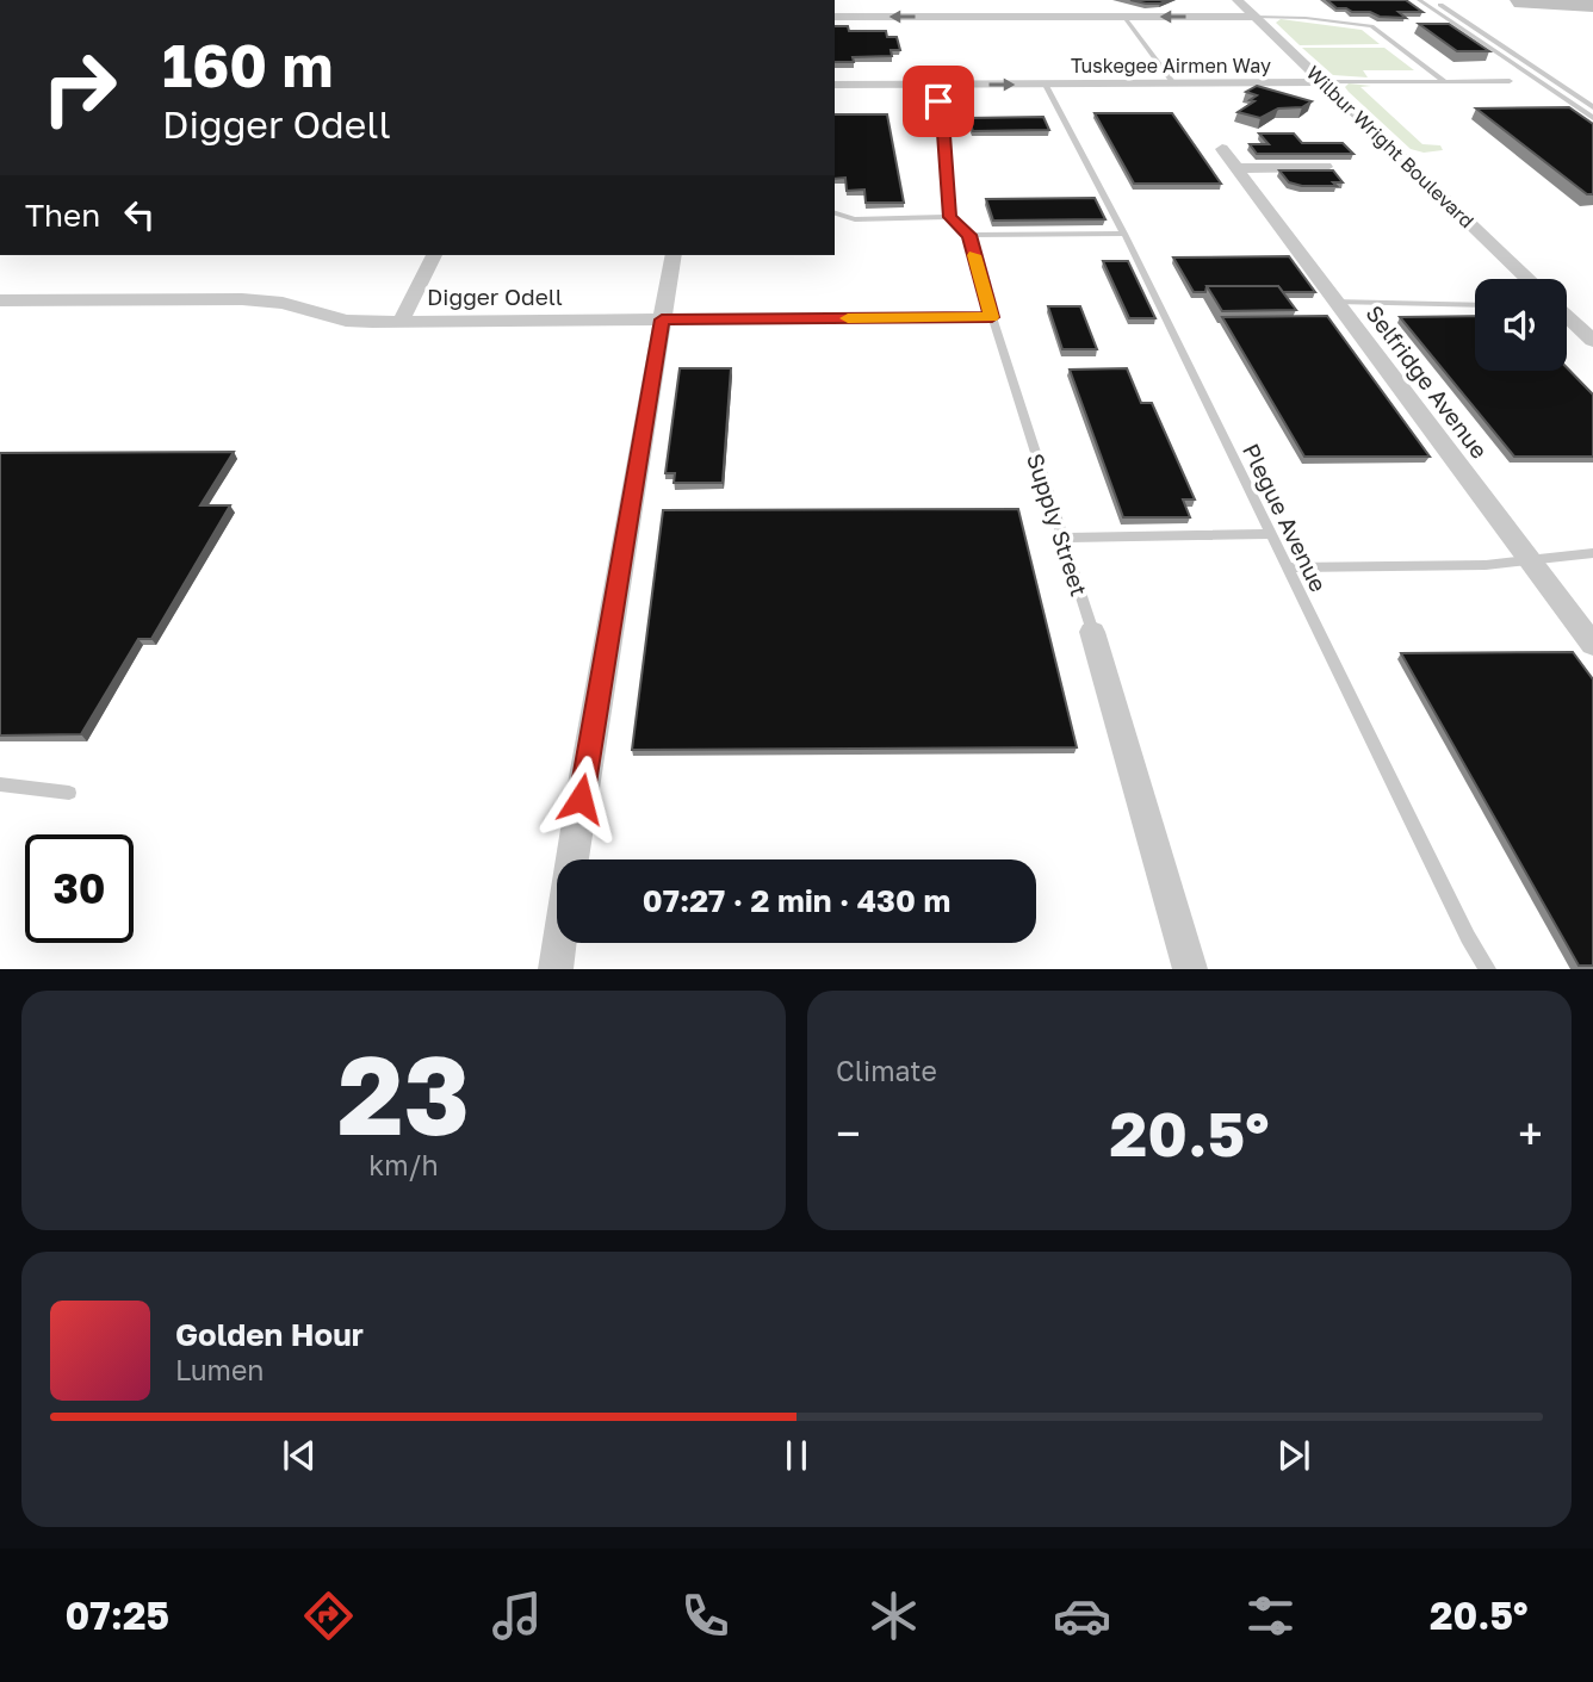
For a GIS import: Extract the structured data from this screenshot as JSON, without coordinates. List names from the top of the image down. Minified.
{"streets":{"street":["Tuskegee Airmen Way","Wilbur Wright Boulevard","Digger Odell","Selfridge Avenue","Supply Street"],"lane":["Plegue Avenue"]},"crossings":[["Tuskegee Airmen Way","Wilbur Wright Boulevard"],["Tuskegee Airmen Way","Plegue Avenue"],["Digger Odell","Supply Street"]],"page":{"turn":["160 m","Digger Odell"],"then":"Then","limit":"30","trip":"07:27 · 2 min · 430 m","tile":[["23","km/h"],"Climate"],"heat":["−","20.5°","+"],"song":["Golden Hour","Lumen"],"tabs":["07:25","20.5°"]}}
